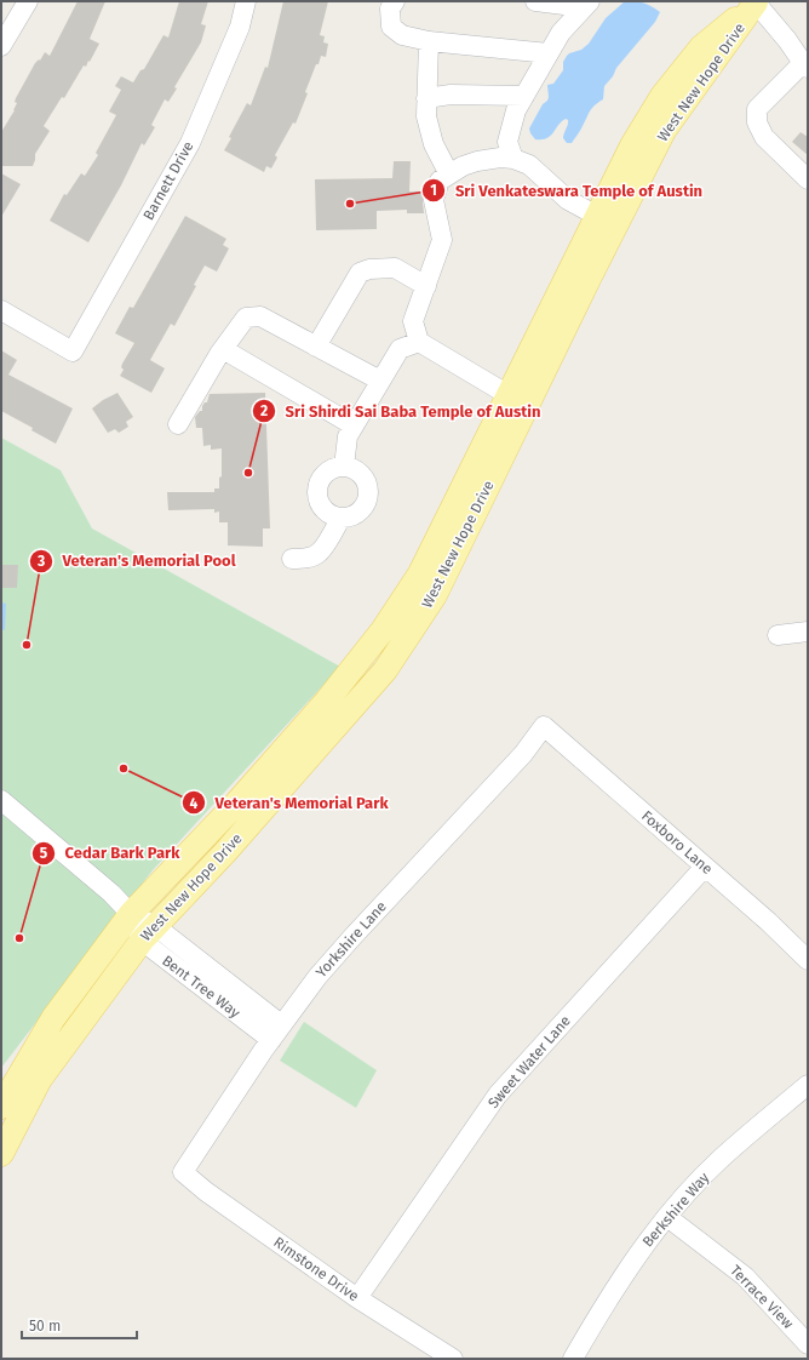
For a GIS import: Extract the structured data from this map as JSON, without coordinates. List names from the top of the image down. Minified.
{"streets":{"main road":["West New Hope Drive"],"street":["Barnett Drive","Foxboro Lane","Yorkshire Lane","Bent Tree Way","Sweet Water Lane","Berkshire Way","Rimstone Drive","Terrace View"]},"crossings":[["West New Hope Drive","Bent Tree Way"],["Foxboro Lane","Yorkshire Lane"],["Foxboro Lane","Sweet Water Lane"],["Yorkshire Lane","Bent Tree Way"],["Yorkshire Lane","Rimstone Drive"],["Sweet Water Lane","Rimstone Drive"],["Berkshire Way","Terrace View"]],"places":["Sri Venkateswara Temple of Austin","Sri Shirdi Sai Baba Temple of Austin","Veteran's Memorial Pool","Veteran's Memorial Park","Cedar Bark Park"],"scale_bar":"50 m"}
